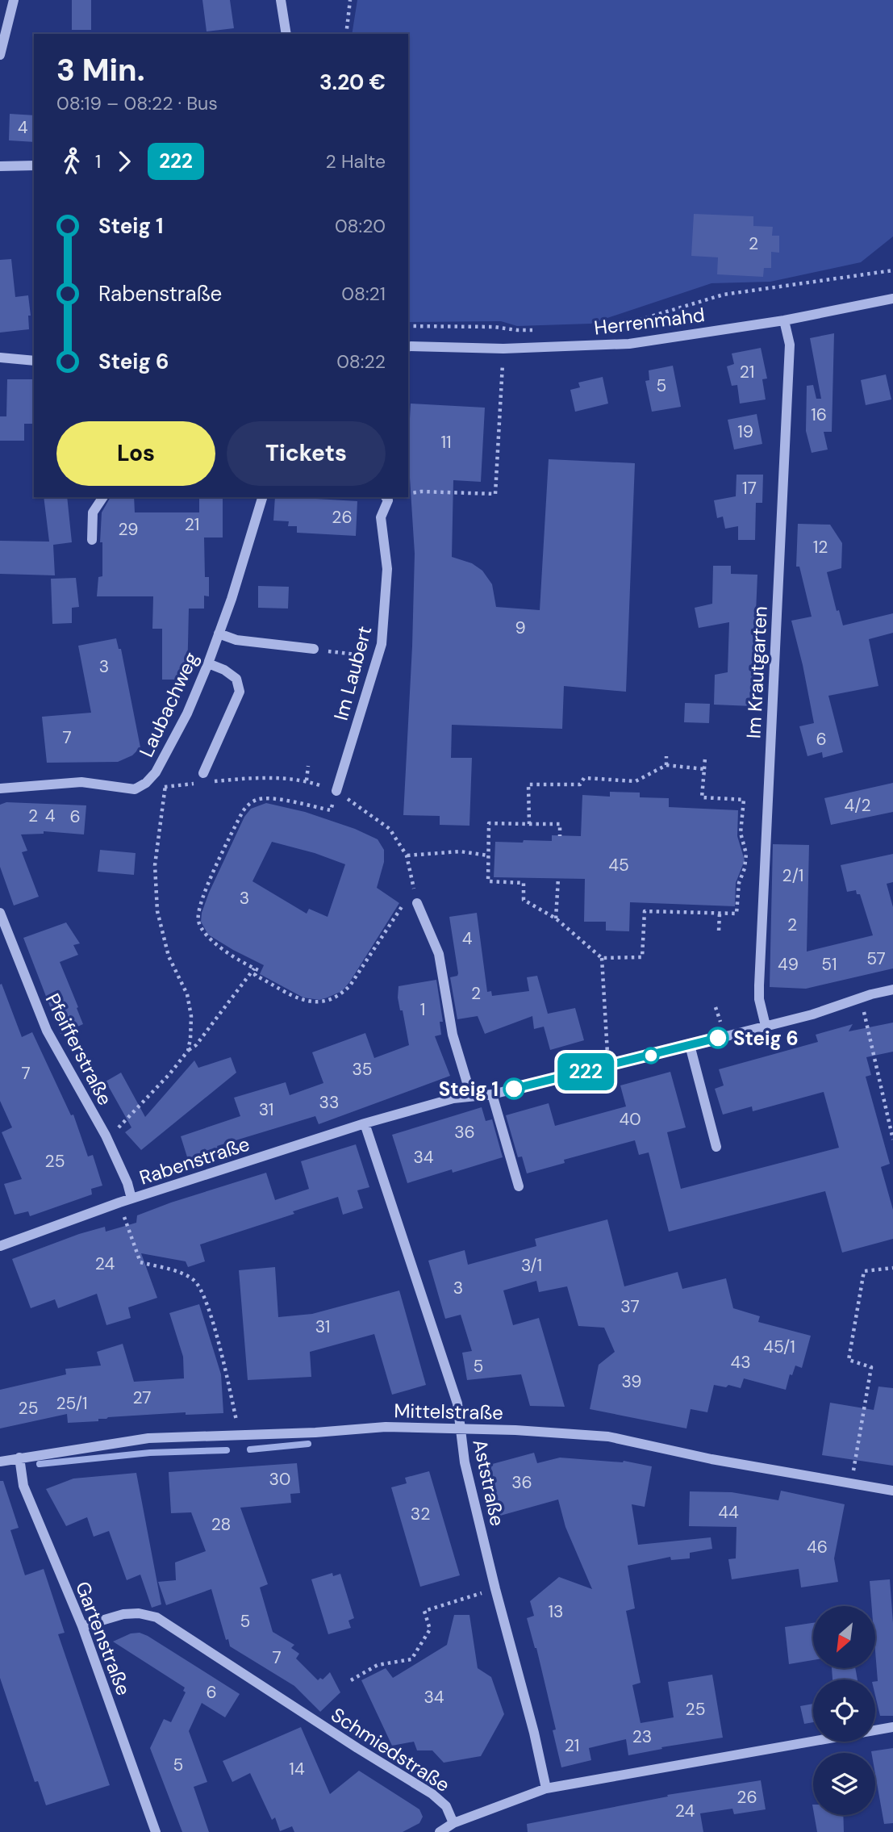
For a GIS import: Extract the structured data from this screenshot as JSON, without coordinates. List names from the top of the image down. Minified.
{"streets":{"street":["Herrenmahd","Im Krautgarten","Im Laubert","Laubachweg","Pfeifferstraße","Rabenstraße","Mittelstraße","Aststraße","Gartenstraße","Schmiedstraße"]},"crossings":[["Herrenmahd","Im Krautgarten"],["Im Krautgarten","Rabenstraße"],["Pfeifferstraße","Rabenstraße"],["Rabenstraße","Aststraße"],["Mittelstraße","Aststraße"],["Mittelstraße","Gartenstraße"],["Aststraße","Schmiedstraße"],["Gartenstraße","Schmiedstraße"]],"places":["Steig 6","Steig 1"],"lines":["bus line 222"],"house_numbers":["4","2","21","5","16","19","11","17","26","21","29","12","9","3","7","6","4/2","2","4","6","45","2/1","3","2","4","57","49","51","2","1","35","7","33","31","40","36","34","25","24","3/1","3","37","31","45/1","43","5","39","27","25/1","25","30","36","44","32","28","46","13","5","7","6","34","25","23","21","5","14","26","24"],"north":"bottom left","page":{"on_map":"222","heading":["3 Min.","08:19 – 08:22 · Bus","3.20 €"],"legs":["1","222","2 Halte"],"list":[{"name":"Steig 1","value":"08:20"},{"name":"Rabenstraße","value":"08:21"},{"name":"Steig 6","value":"08:22"}],"buttons":["Los","Tickets"]}}
